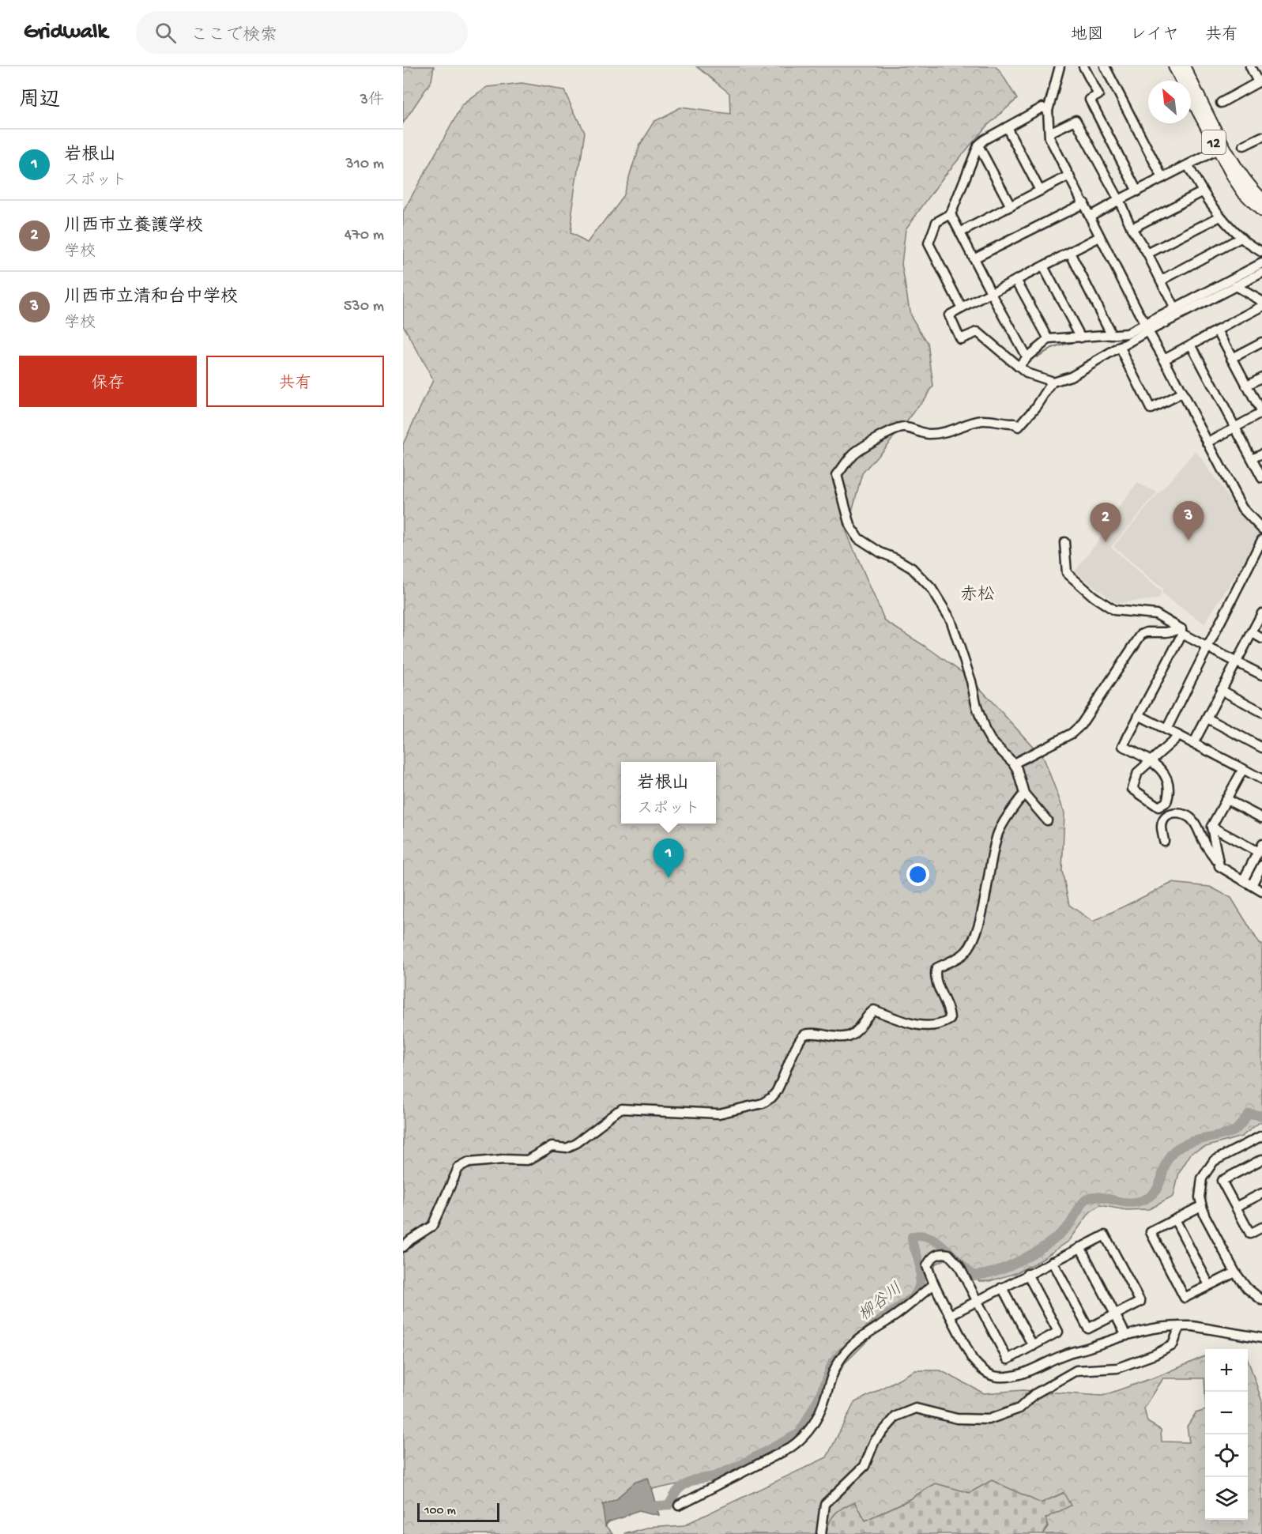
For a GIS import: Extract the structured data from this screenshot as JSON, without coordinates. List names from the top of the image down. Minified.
{"streets":{"main road":["12"]},"districts":["赤松"],"water":["柳谷川"],"scale_bar":"100 m","north":"top left","page":{"header":"Gridwalk","search":"ここで検索","nav":["地図","レイヤ","共有"],"heading":["周辺","3件"],"list":[{"mark":"1","name":"岩根山","note":"スポット","value":"310 m"},{"mark":"2","name":"川西市立養護学校","note":"学校","value":"470 m"},{"mark":"3","name":"川西市立清和台中学校","note":"学校","value":"530 m"}],"buttons":["保存","共有"],"pins":["3","2","1"],"popup":["岩根山","スポット"],"map_buttons":["+","−"],"scale":"100 m"}}
